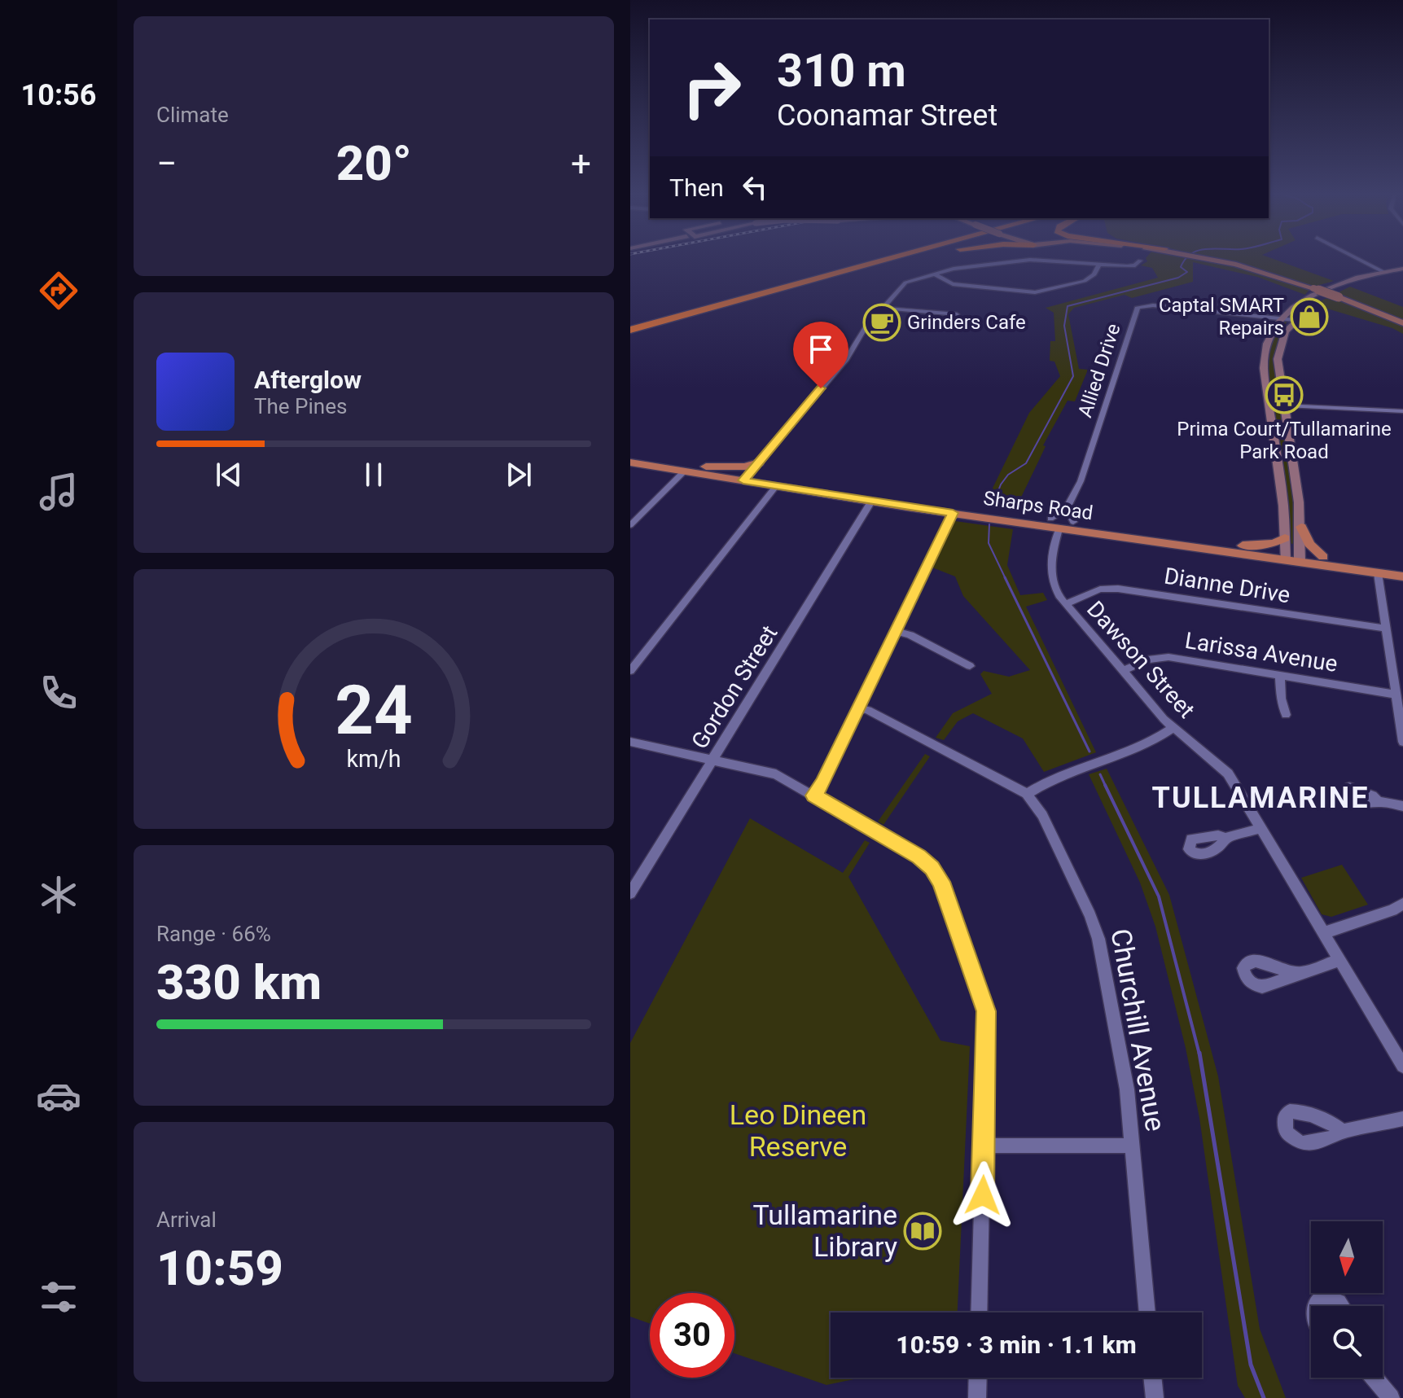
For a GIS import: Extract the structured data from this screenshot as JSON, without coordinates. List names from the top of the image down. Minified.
{"streets":{"main road":["Sharps Road"],"street":["Allied Drive","Dianne Drive","Larissa Avenue","Dawson Street","Gordon Street","Churchill Avenue"]},"crossings":[["Sharps Road","Dawson Street"],["Sharps Road","Gordon Street"],["Dianne Drive","Dawson Street"],["Larissa Avenue","Dawson Street"]],"districts":["TULLAMARINE"],"parks":["Leo Dineen Reserve"],"places":{"shop":["Captal SMART Repairs"],"cafe":["Grinders Cafe"],"bus stop":["Prima Court/Tullamarine Park Road"],"library":["Tullamarine Library"]},"north":"bottom","page":{"tabs":"10:56","tile":["Climate",["Range · 66%","330 km"],["Arrival","10:59"]],"turn":["310 m","Coonamar Street"],"heat":["−","20°","+"],"then":"Then","song":["Afterglow","The Pines"],"limit":"30","trip":"10:59 · 3 min · 1.1 km","gauge":["24","km/h"]}}
